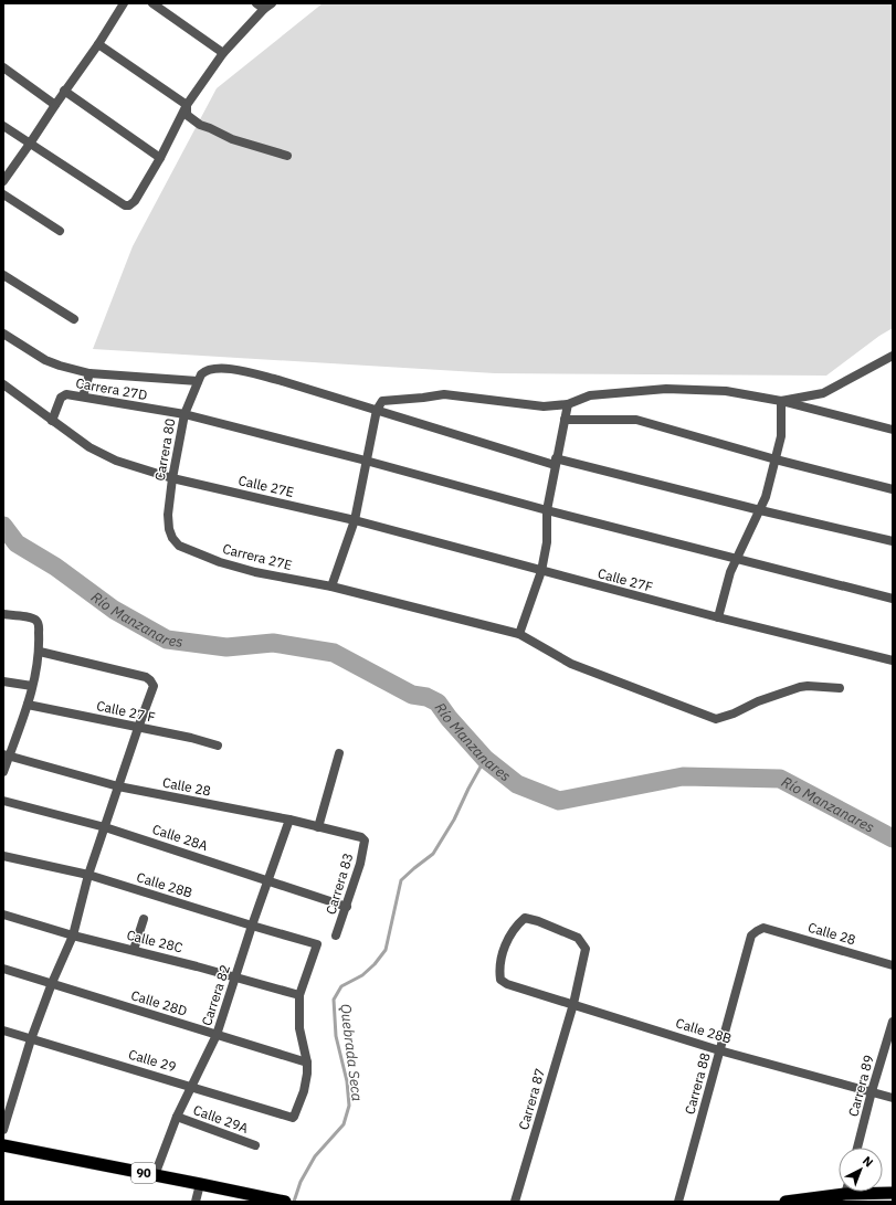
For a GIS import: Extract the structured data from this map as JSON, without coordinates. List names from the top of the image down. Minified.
{"streets":{"highway":["90"],"street":["Carrera 27D","Carrera 80","Calle 27E","Carrera 27E","Calle 27F","Calle 27 F","Calle 28","Calle 28A","Carrera 83","Calle 28B","Calle 28C","Carrera 82","Calle 28D","Calle 29","Carrera 88","Carrera 89","Carrera 87","Calle 29A"]},"crossings":[["Carrera 27D","Carrera 80"],["Carrera 80","Calle 27E"],["Carrera 80","Carrera 27E"],["Calle 27E","Calle 27F"],["Calle 28","Carrera 83"],["Calle 28","Carrera 82"],["Calle 28","Carrera 88"],["Calle 28A","Carrera 83"],["Calle 28A","Carrera 82"],["Calle 28B","Calle 28C"],["Calle 28B","Carrera 82"],["Calle 28B","Carrera 88"],["Calle 28B","Carrera 89"],["Calle 28B","Carrera 87"],["Calle 28C","Carrera 82"],["Carrera 82","Calle 28D"],["Carrera 82","Calle 29"],["Carrera 82","Calle 29A"],["Carrera 82","90"],["Calle 28D","Calle 29"]],"water":["Río Manzanares","Quebrada Seca"],"north":"top right"}
